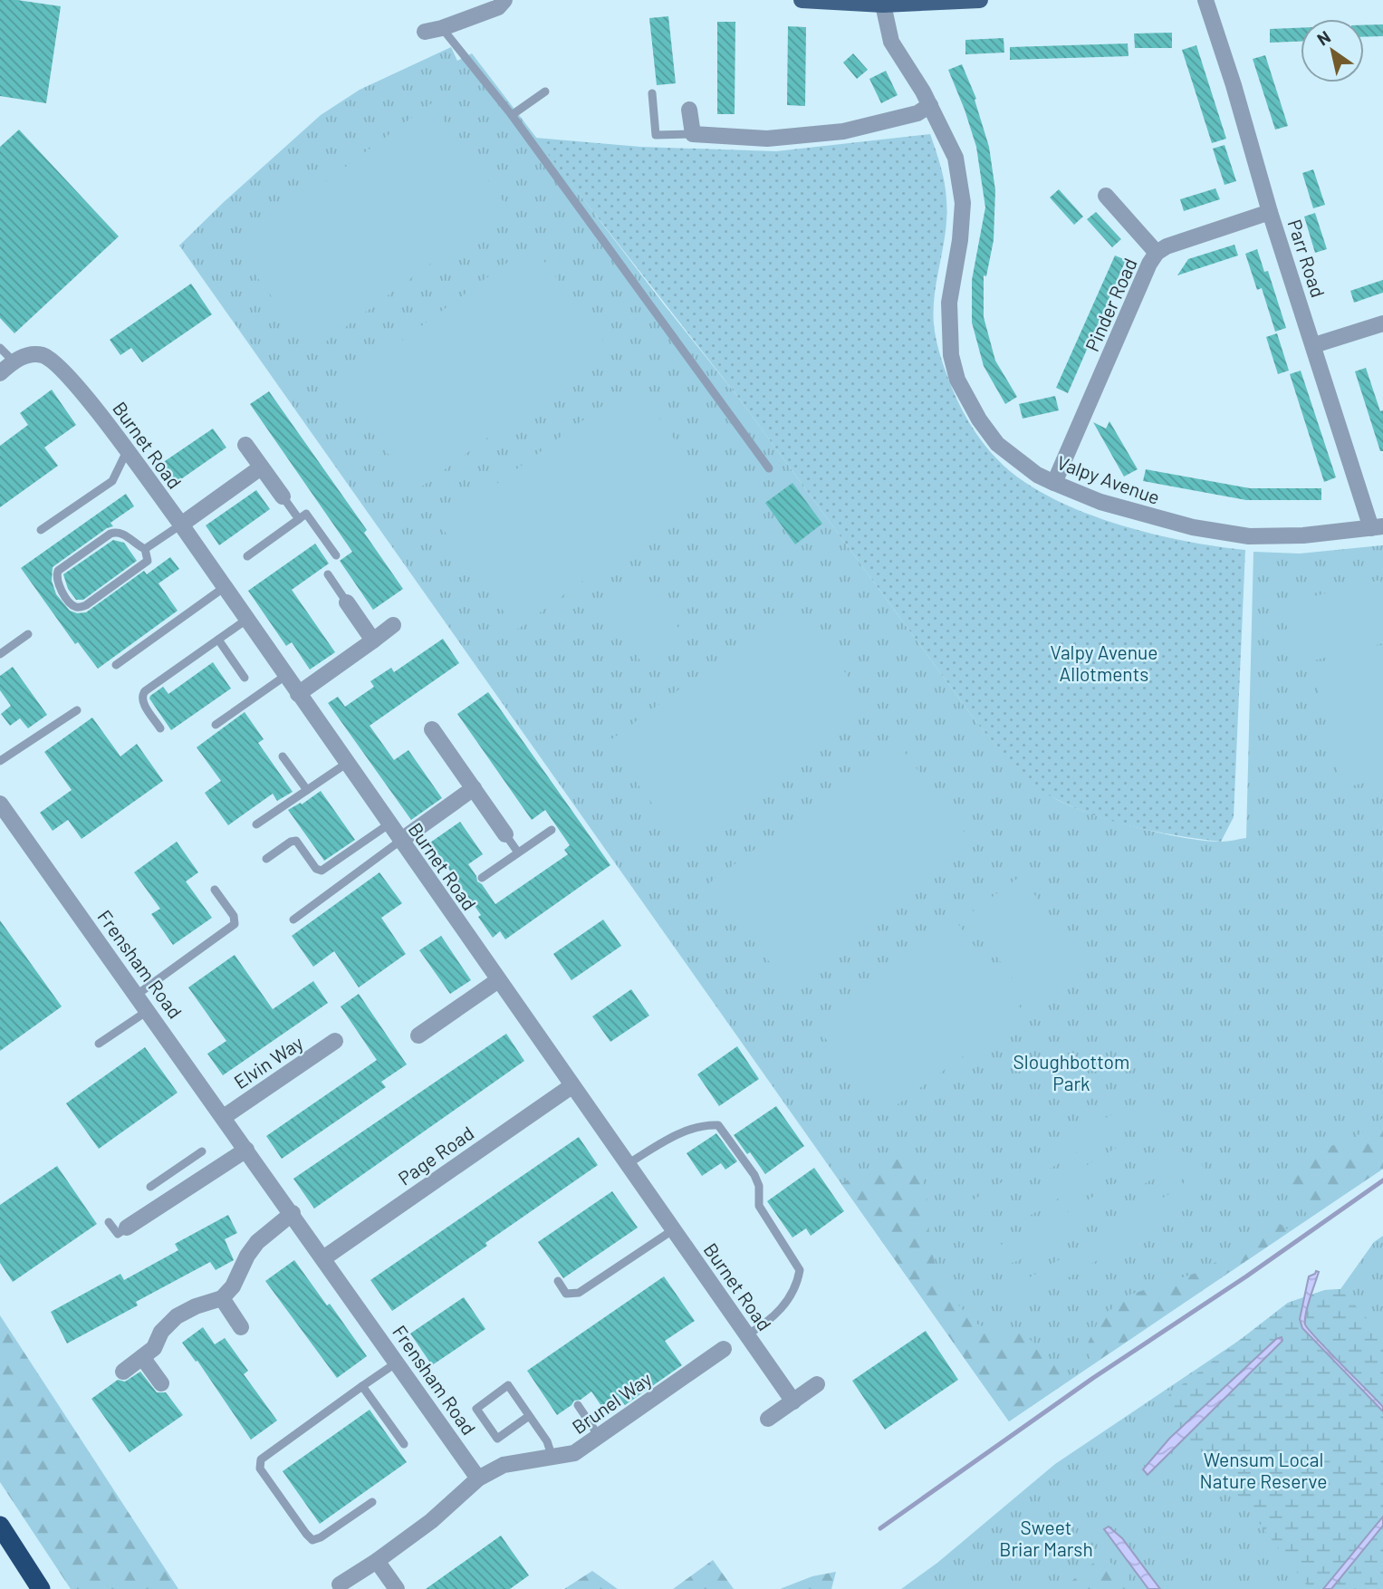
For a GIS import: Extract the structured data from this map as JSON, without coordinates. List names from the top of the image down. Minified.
{"streets":{"street":["Parr Road","Pinder Road","Burnet Road","Valpy Avenue","Frensham Road","Elvin Way","Page Road","Brunel Way"]},"crossings":[["Parr Road","Pinder Road"],["Parr Road","Valpy Avenue"],["Pinder Road","Valpy Avenue"],["Burnet Road","Page Road"],["Frensham Road","Elvin Way"],["Frensham Road","Page Road"],["Frensham Road","Brunel Way"]],"parks":["Valpy Avenue Allotments","Sloughbottom Park","Wensum Local Nature Reserve","Sweet Briar Marsh"],"north":"top left"}
